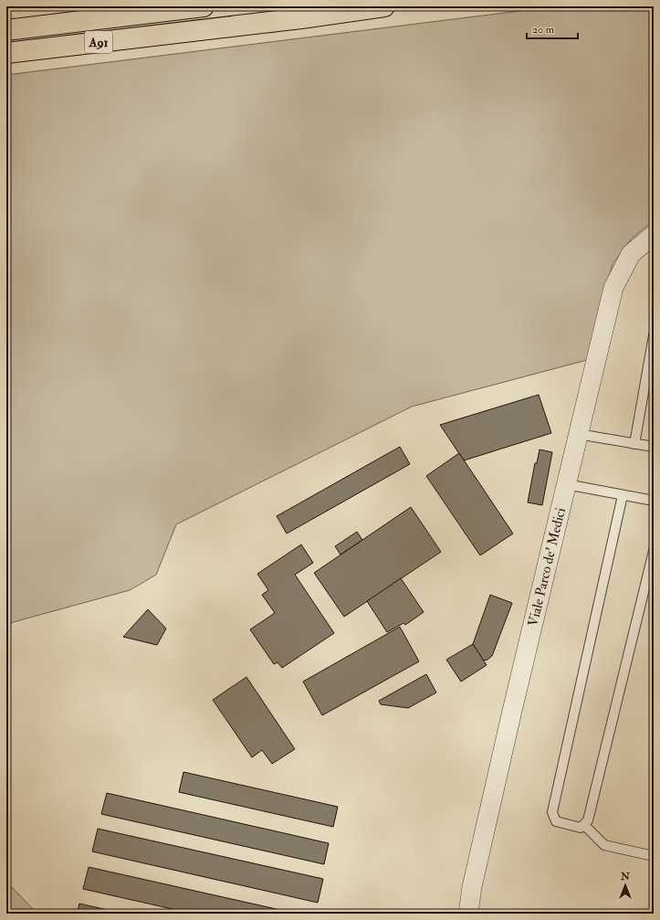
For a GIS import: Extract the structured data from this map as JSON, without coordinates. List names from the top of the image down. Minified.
{"streets":{"highway":["A91"],"street":["Viale Parco de' Medici"]},"scale_bar":"20 m","north":"top"}
